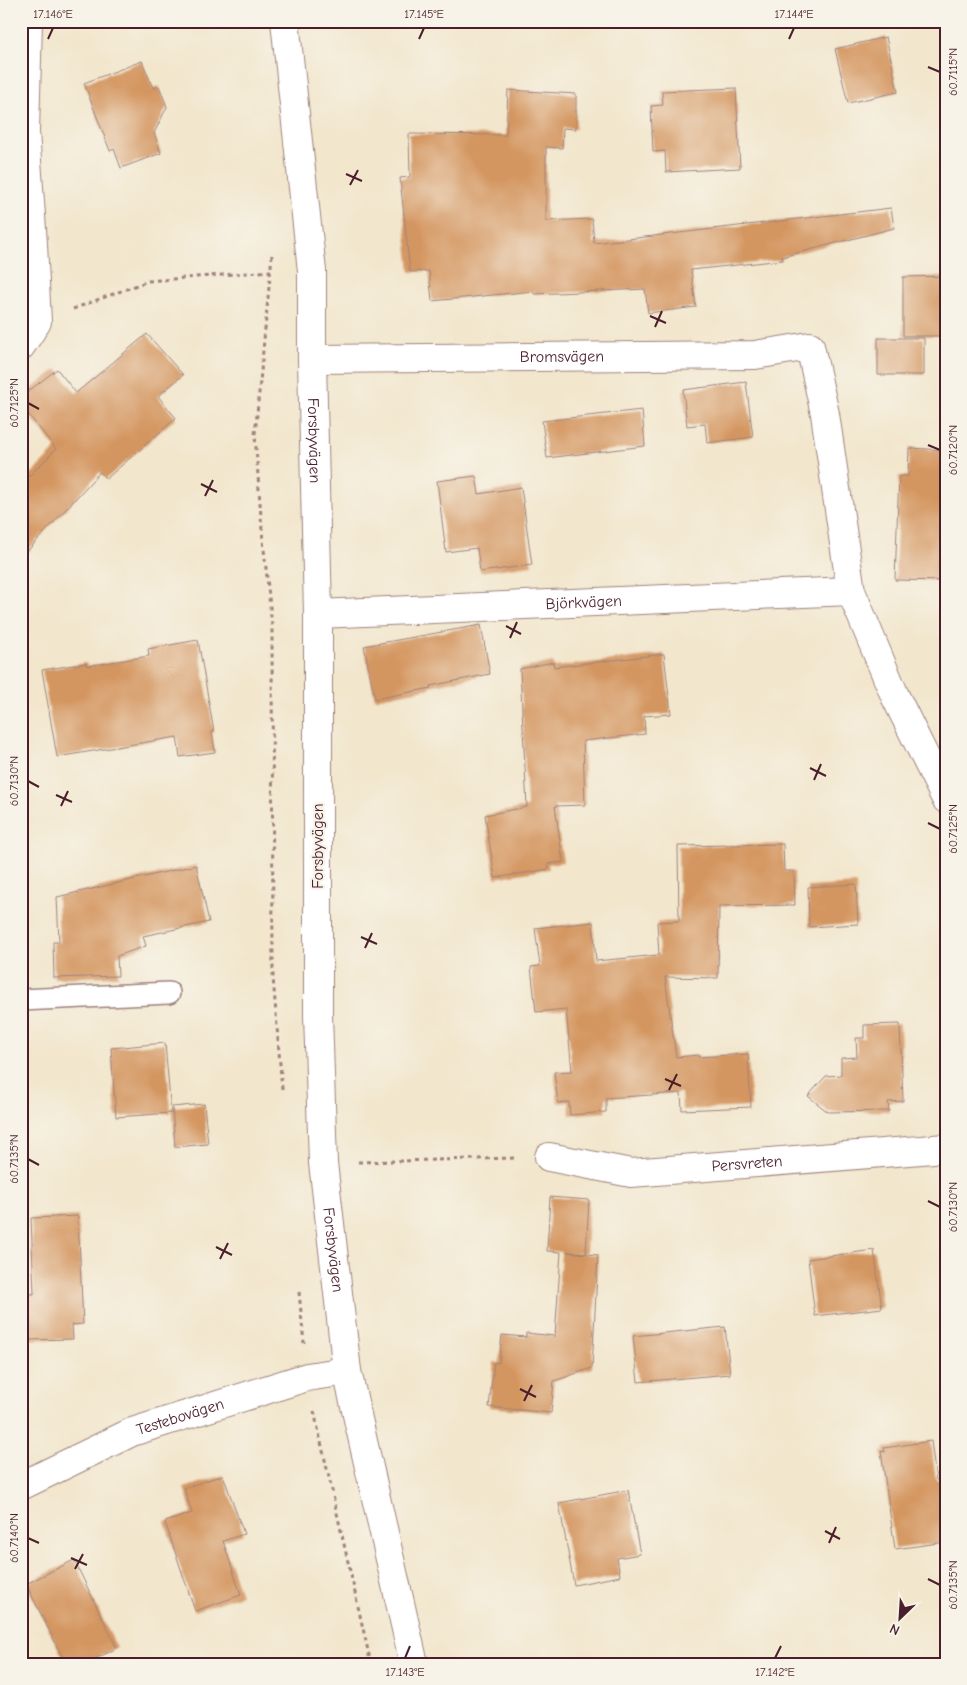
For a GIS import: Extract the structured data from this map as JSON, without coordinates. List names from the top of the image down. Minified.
{"streets":{"street":["Bromsvägen","Forsbyvägen","Björkvägen","Persvreten","Testebovägen"]},"crossings":[["Bromsvägen","Forsbyvägen"],["Bromsvägen","Björkvägen"],["Forsbyvägen","Björkvägen"],["Forsbyvägen","Testebovägen"]],"north":"bottom left","coordinates":["17.146°E","17.145°E","17.144°E","60.7115°N","60.7125°N","60.7120°N","60.7130°N","60.7135°N","60.7140°N","17.143°E","17.142°E"]}
